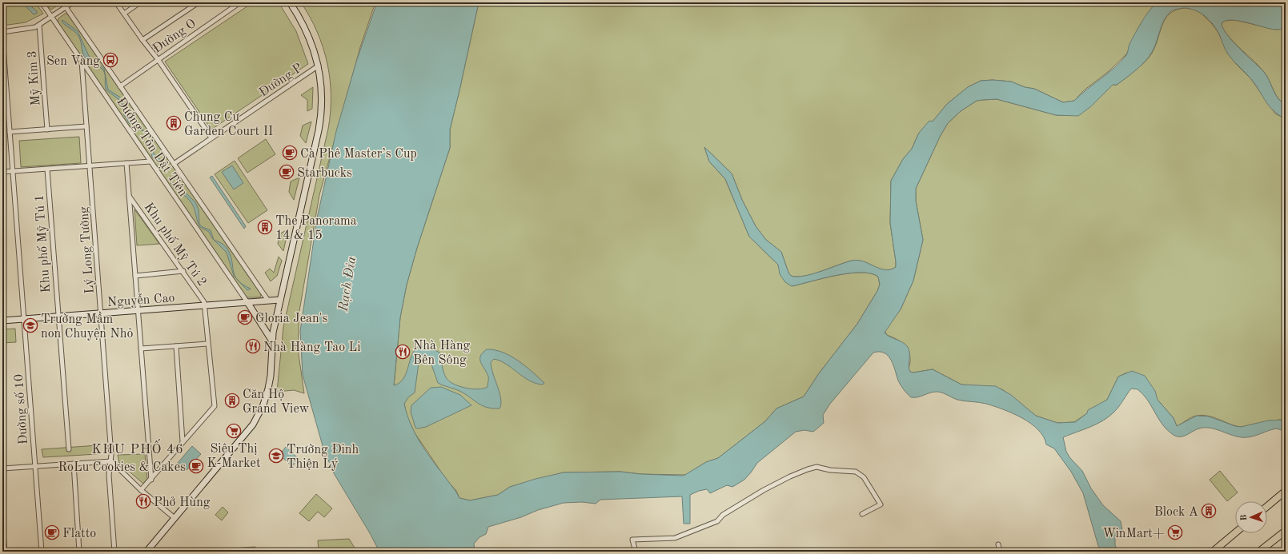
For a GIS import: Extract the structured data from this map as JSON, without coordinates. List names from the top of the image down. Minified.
{"streets":{"main road":["Nguyễn Cao"],"street":["Đường O","Mỹ Kim 3","Đường P","Đường Tôn Dật Tiên","Khu phố Mỹ Tú 1","Khu phố Mỹ Tú 2","Lý Long Tường","Đường số 10"]},"crossings":[["Đường O","Đường Tôn Dật Tiên"],["Đường P","Đường Tôn Dật Tiên"],["Đường Tôn Dật Tiên","Lý Long Tường"],["Đường Tôn Dật Tiên","Nguyễn Cao"],["Khu phố Mỹ Tú 1","Nguyễn Cao"],["Khu phố Mỹ Tú 2","Nguyễn Cao"],["Lý Long Tường","Nguyễn Cao"],["Nguyễn Cao","Đường số 10"]],"districts":["KHU PHỐ 46"],"water":["Rạch Đỉa"],"places":{"bus stop":["Sen Vàng"],"building":["Chung Cư Garden Court II","The Panorama 14 & 15","Căn Hộ Grand View","Block A"],"cafe":["Cà Phê Master’s Cup","Starbucks","Gloria Jean's","RoLu Cookies & Cakes","Flatto"],"school or university":["Trường Mầm non Chuyện Nhỏ","Trường Đinh Thiện Lý"],"restaurant":["Nhà Hàng Tao Li","Nhà Hàng Bên Sông","Phở Hùng"],"supermarket":["Siêu Thị K-Market","WinMart+"]},"north":"left"}
